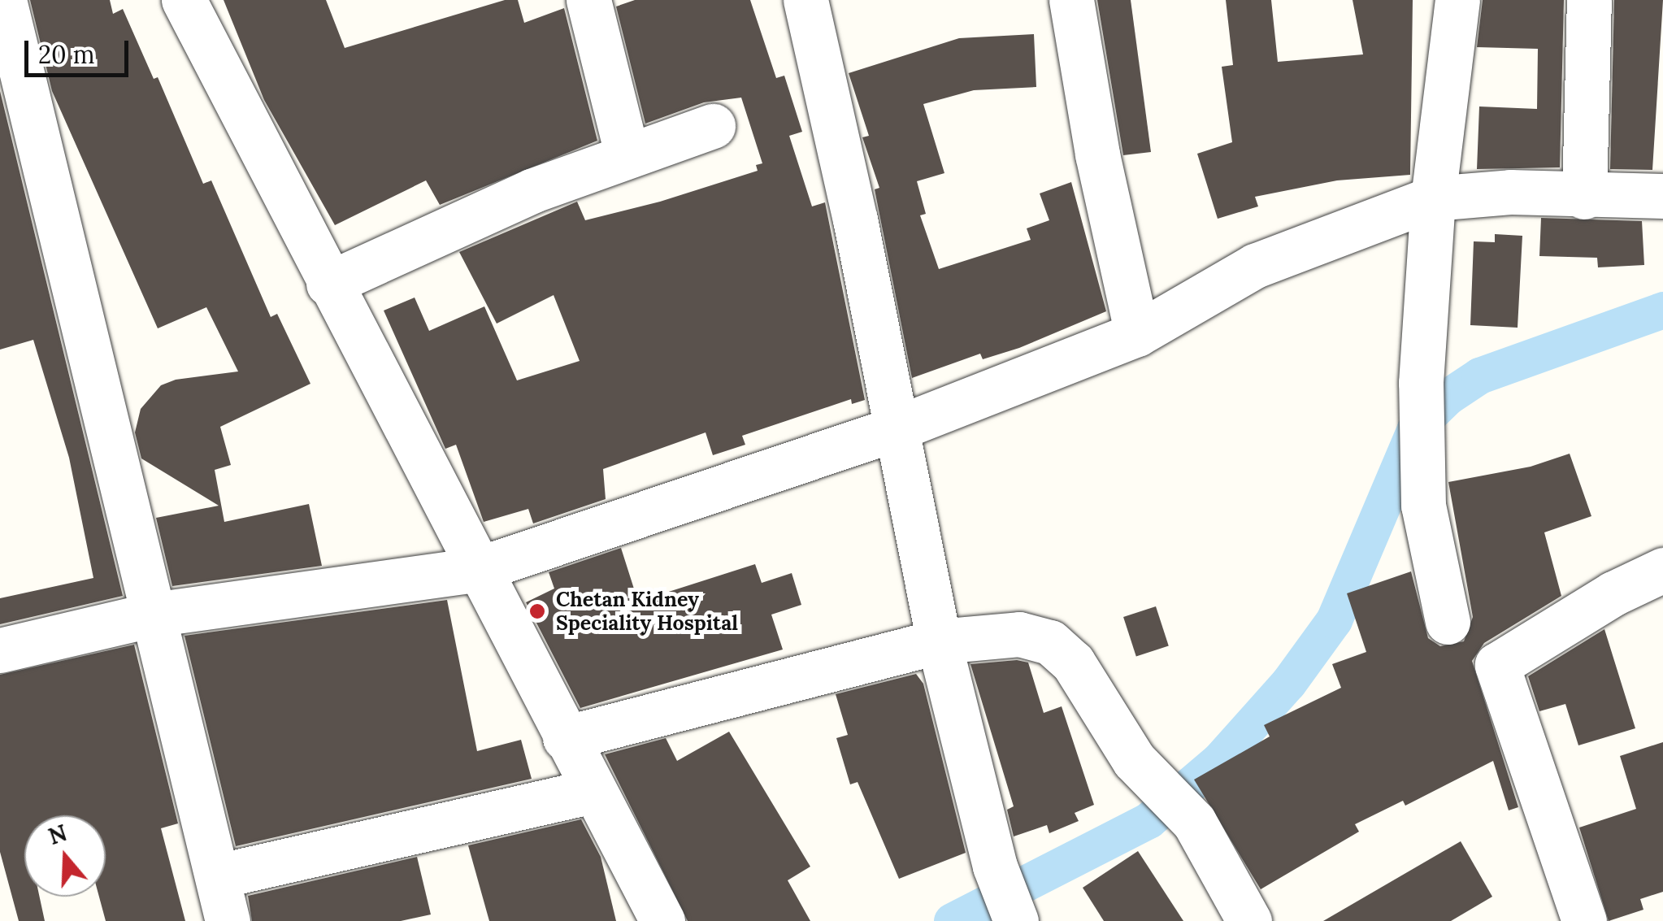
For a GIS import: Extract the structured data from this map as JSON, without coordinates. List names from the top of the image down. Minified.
{"places":["Chetan Kidney Speciality Hospital"],"scale_bar":"20 m","north":"top"}
